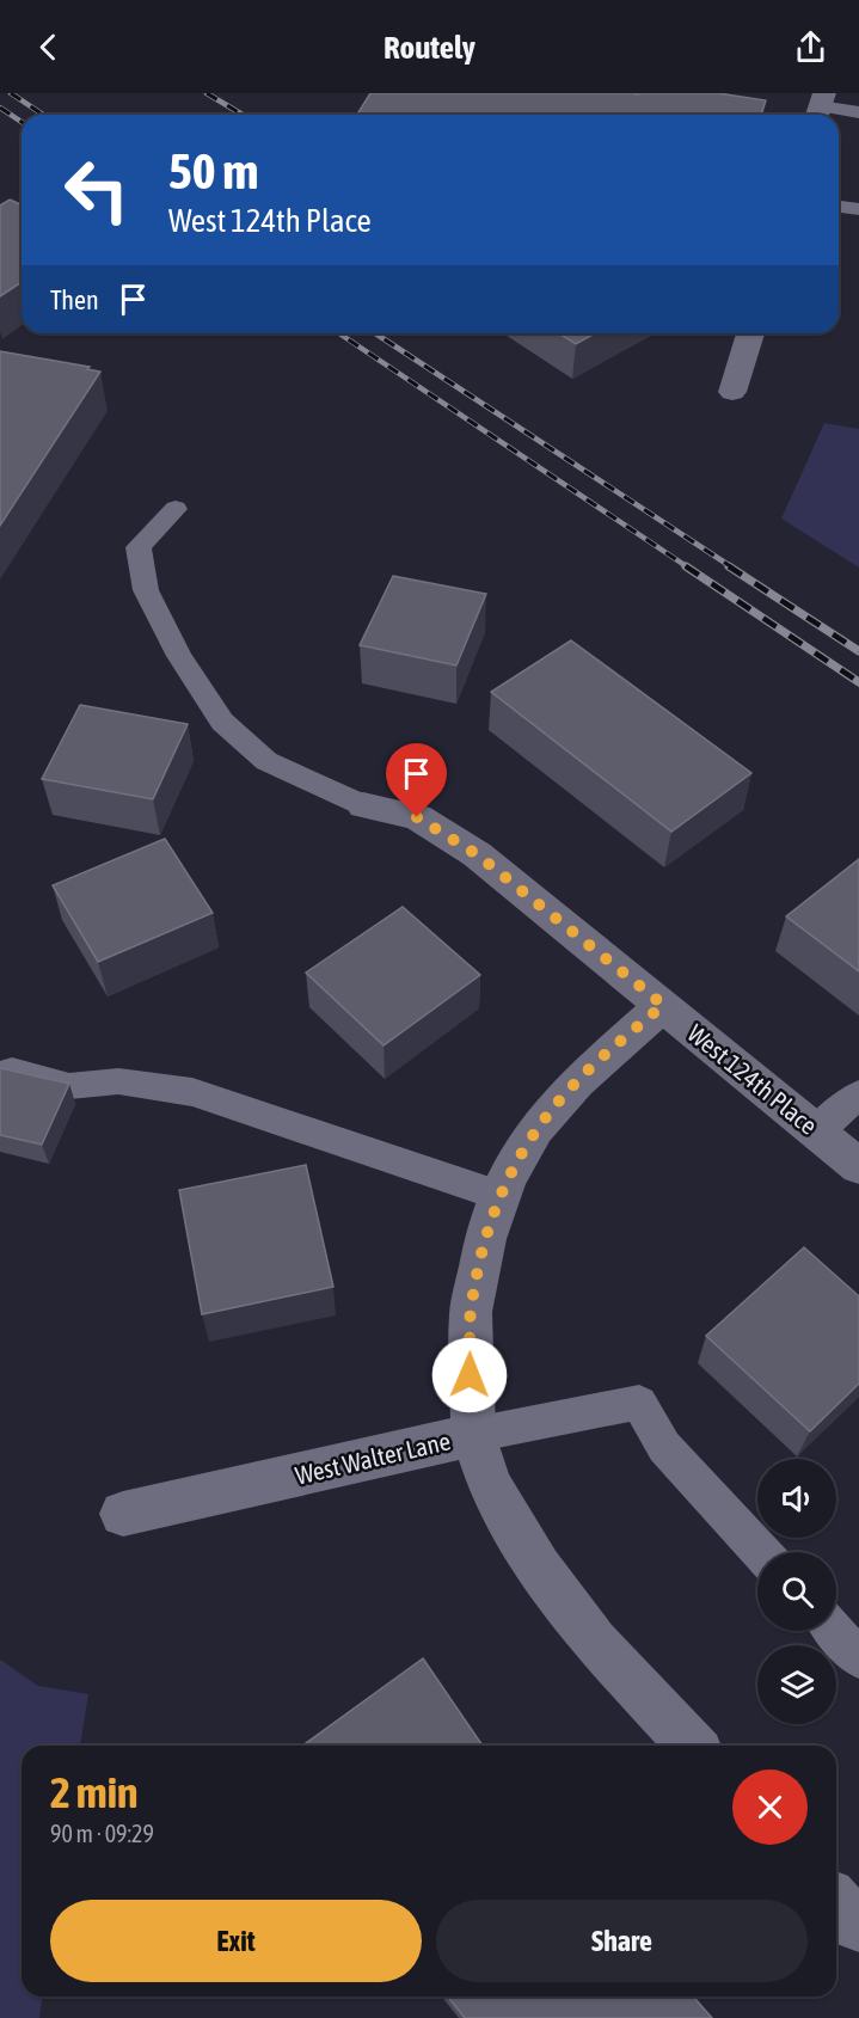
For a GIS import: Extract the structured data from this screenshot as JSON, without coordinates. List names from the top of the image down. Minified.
{"streets":{"street":["West 124th Place","West Walter Lane"]},"crossings":[["West 124th Place","West Walter Lane"]],"page":{"header":"Routely","turn":["50 m","West 124th Place"],"then":"Then","heading":["2 min","90 m · 09:29"],"buttons":["Exit","Share"]}}
